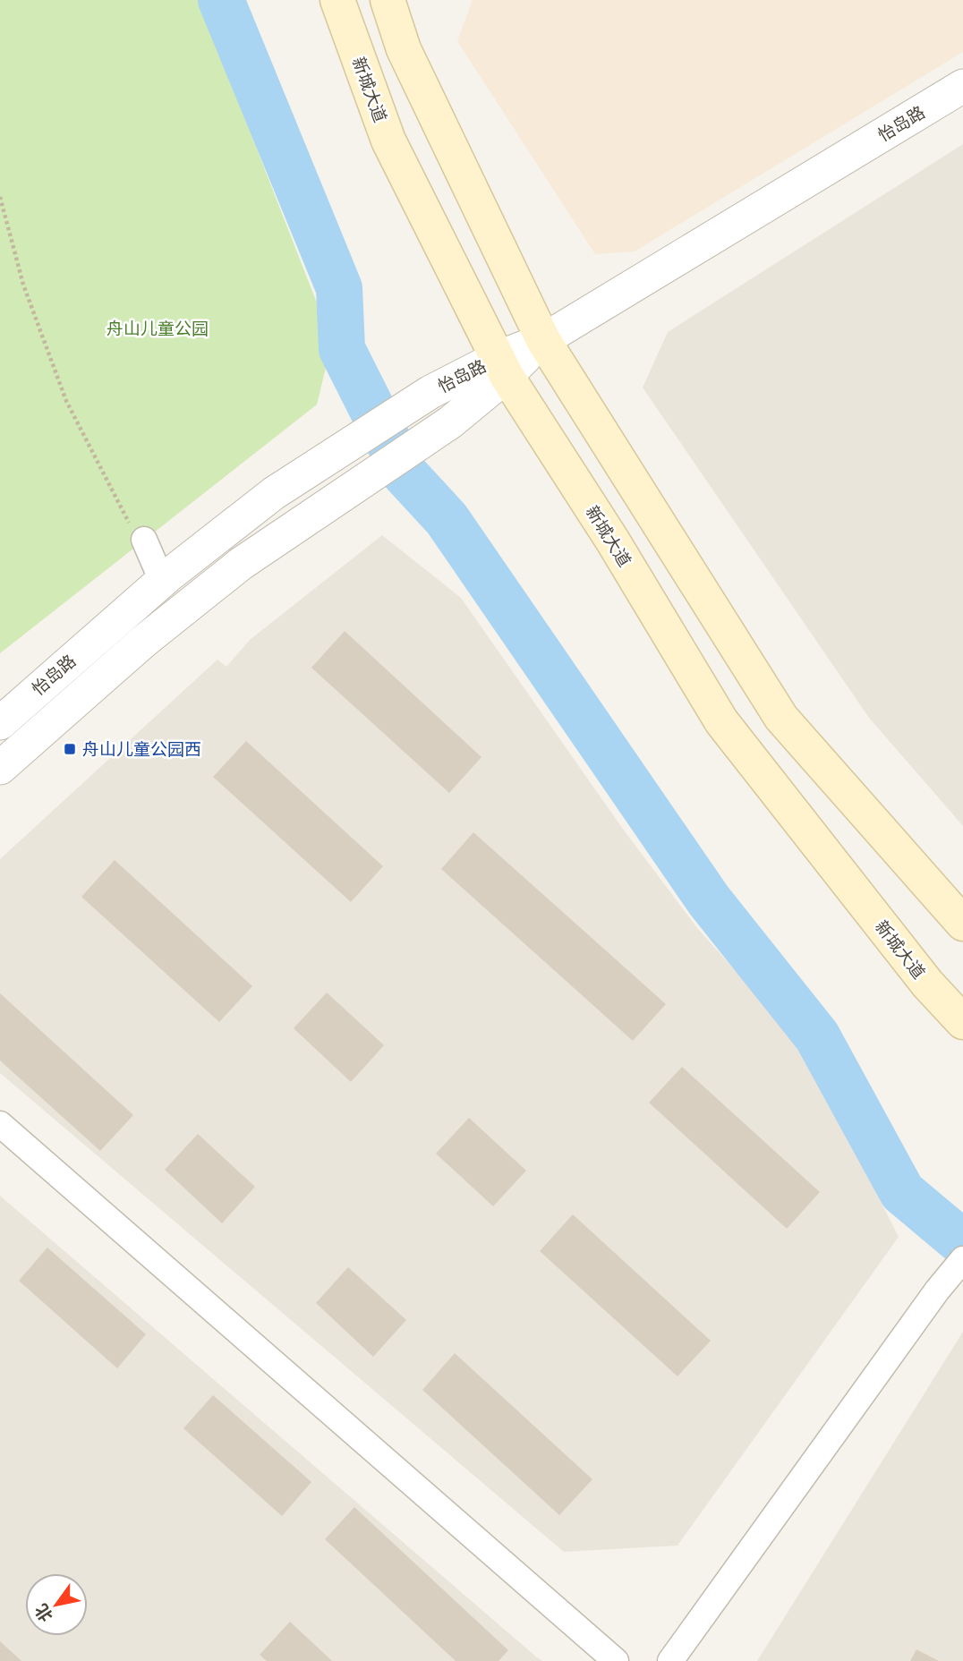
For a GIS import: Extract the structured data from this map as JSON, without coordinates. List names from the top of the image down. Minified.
{"streets":{"main road":["新城大道"],"street":["怡岛路"]},"crossings":[["新城大道","怡岛路"]],"parks":["舟山儿童公园"],"places":{"transit":["舟山儿童公园西"]},"north":"bottom left"}
